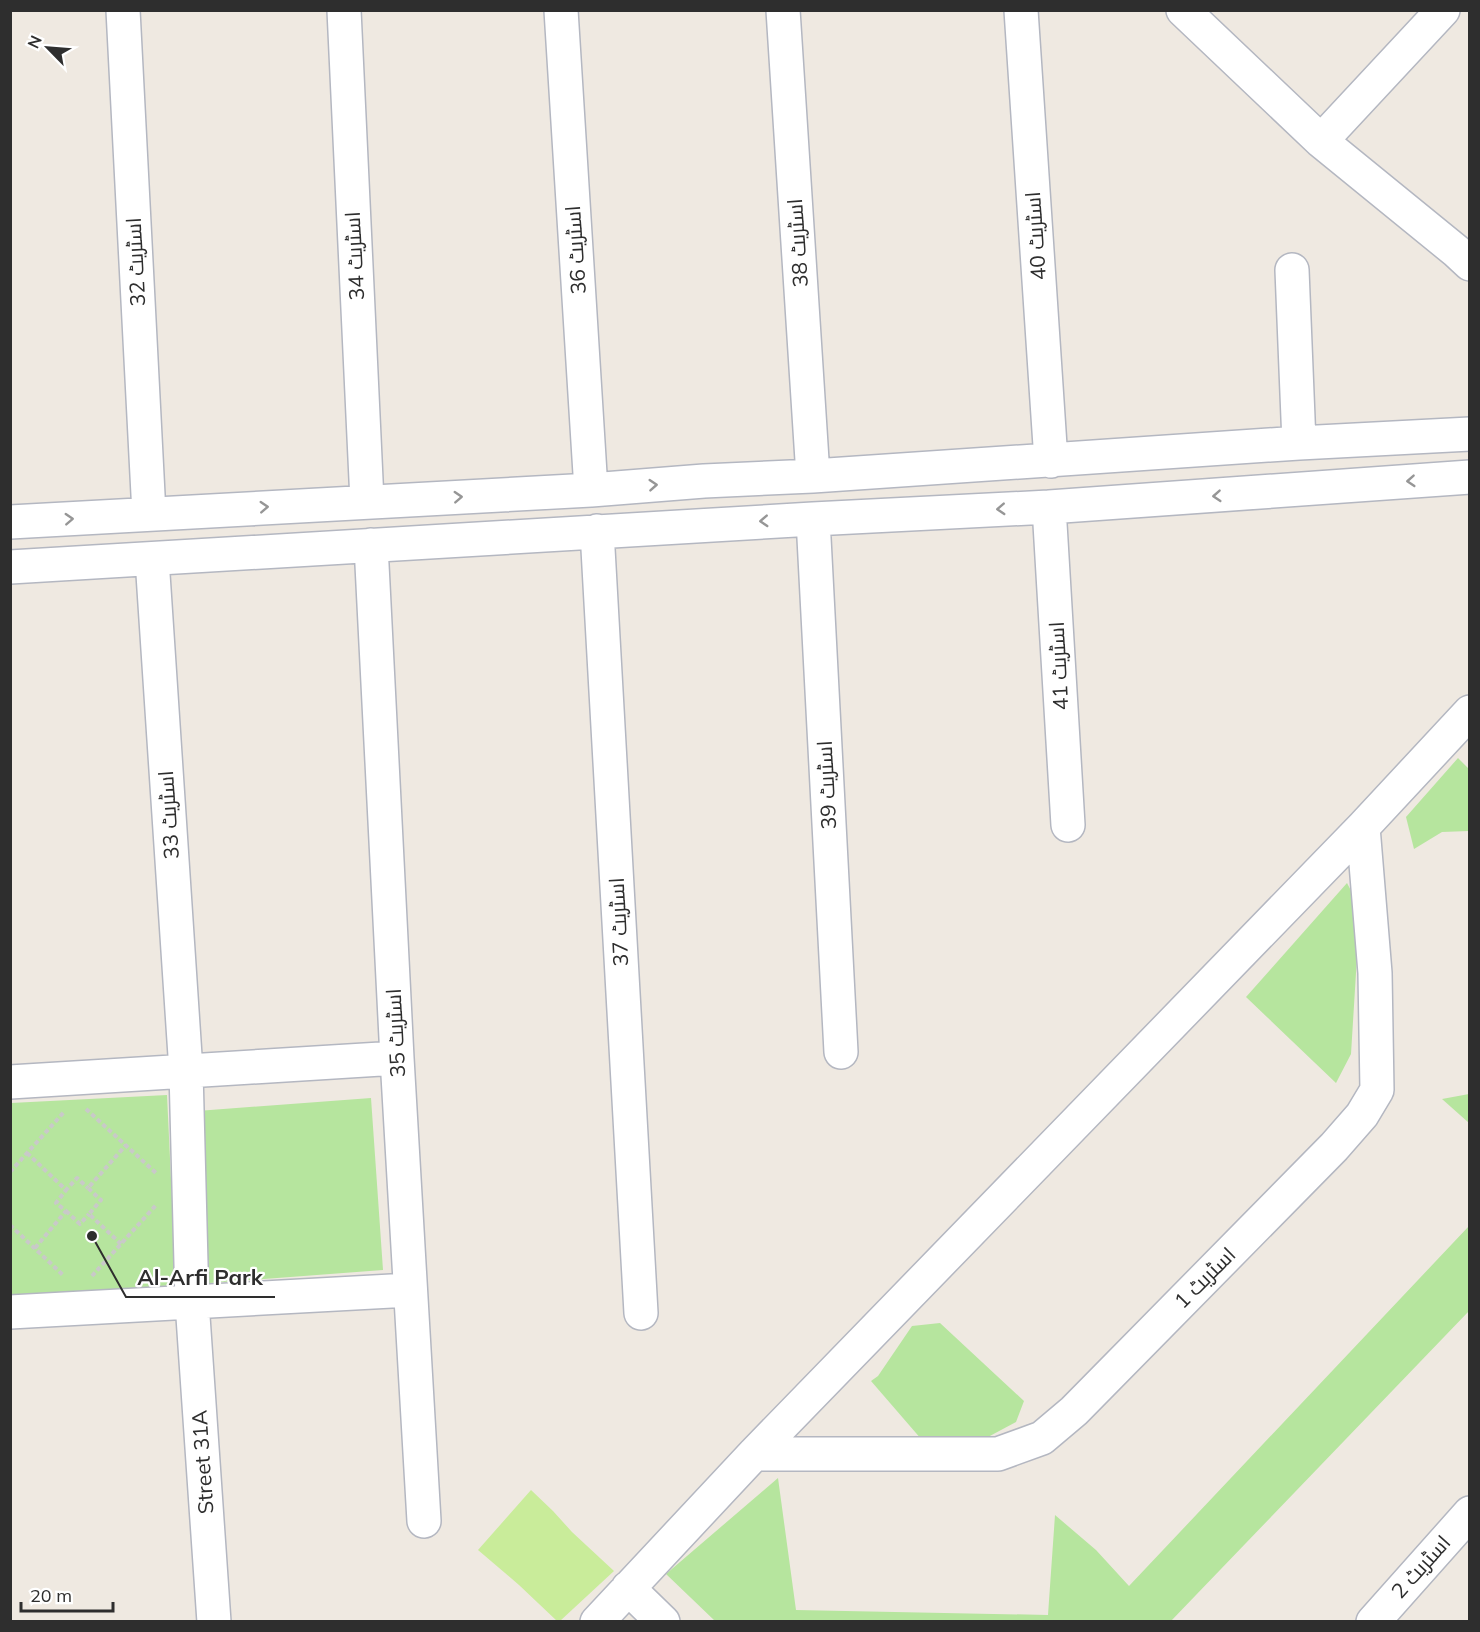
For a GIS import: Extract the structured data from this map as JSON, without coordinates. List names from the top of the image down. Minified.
{"streets":{"street":["اسٹریٹ 40","اسٹریٹ 38","اسٹریٹ 36","اسٹریٹ 34","اسٹریٹ 32","اسٹریٹ 41","اسٹریٹ 39","اسٹریٹ 33","اسٹریٹ 37","اسٹریٹ 35","اسٹریٹ 1","Street 31A","اسٹریٹ 2"]},"crossings":[["اسٹریٹ 33","Street 31A"]],"places":["Al-Arfi Park"],"scale_bar":"20 m","north":"top left"}
